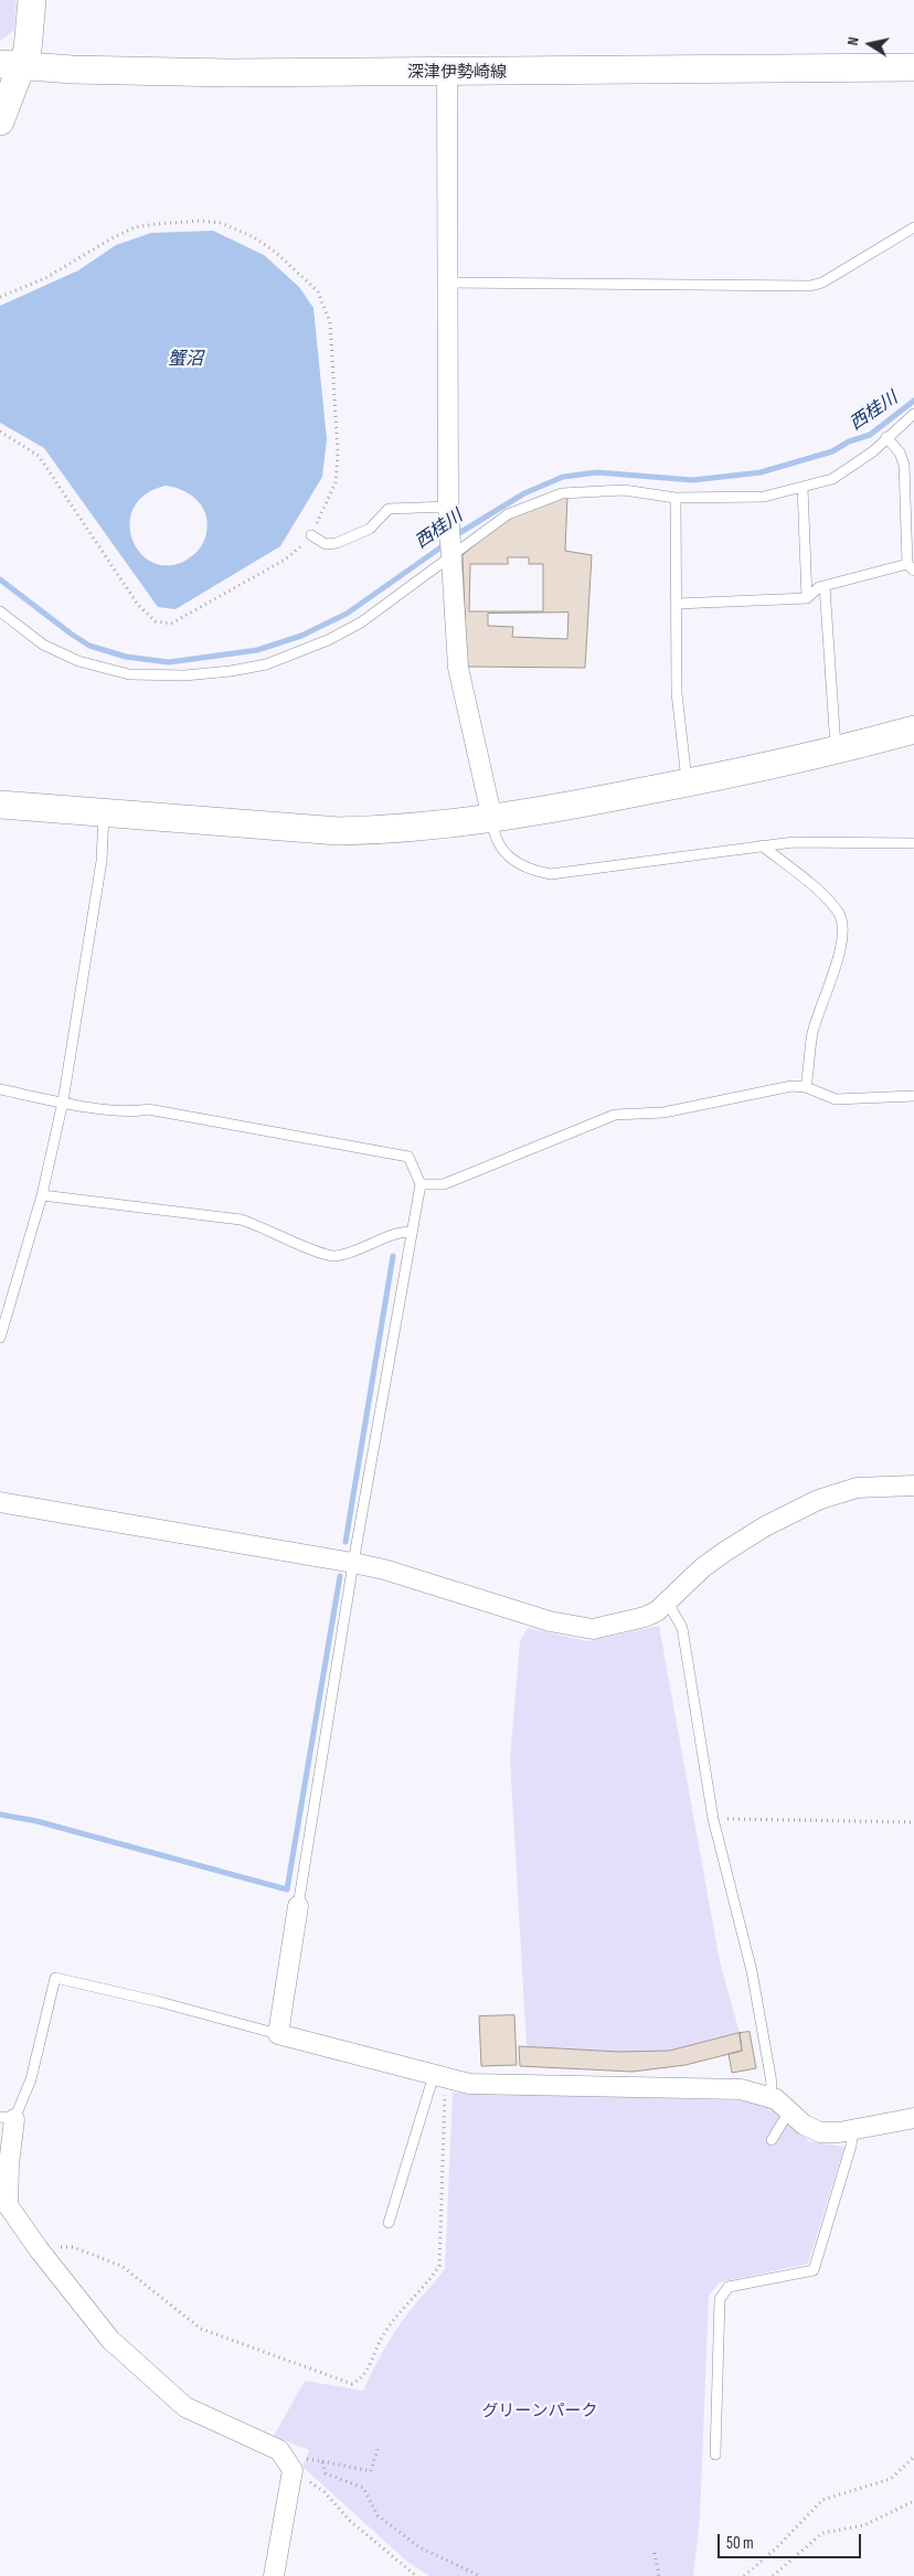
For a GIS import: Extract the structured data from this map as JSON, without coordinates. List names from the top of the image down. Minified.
{"streets":{"street":["深津伊勢崎線"]},"water":["蟹沼","西桂川"],"parks":["グリーンパーク"],"scale_bar":"50 m","north":"left"}
